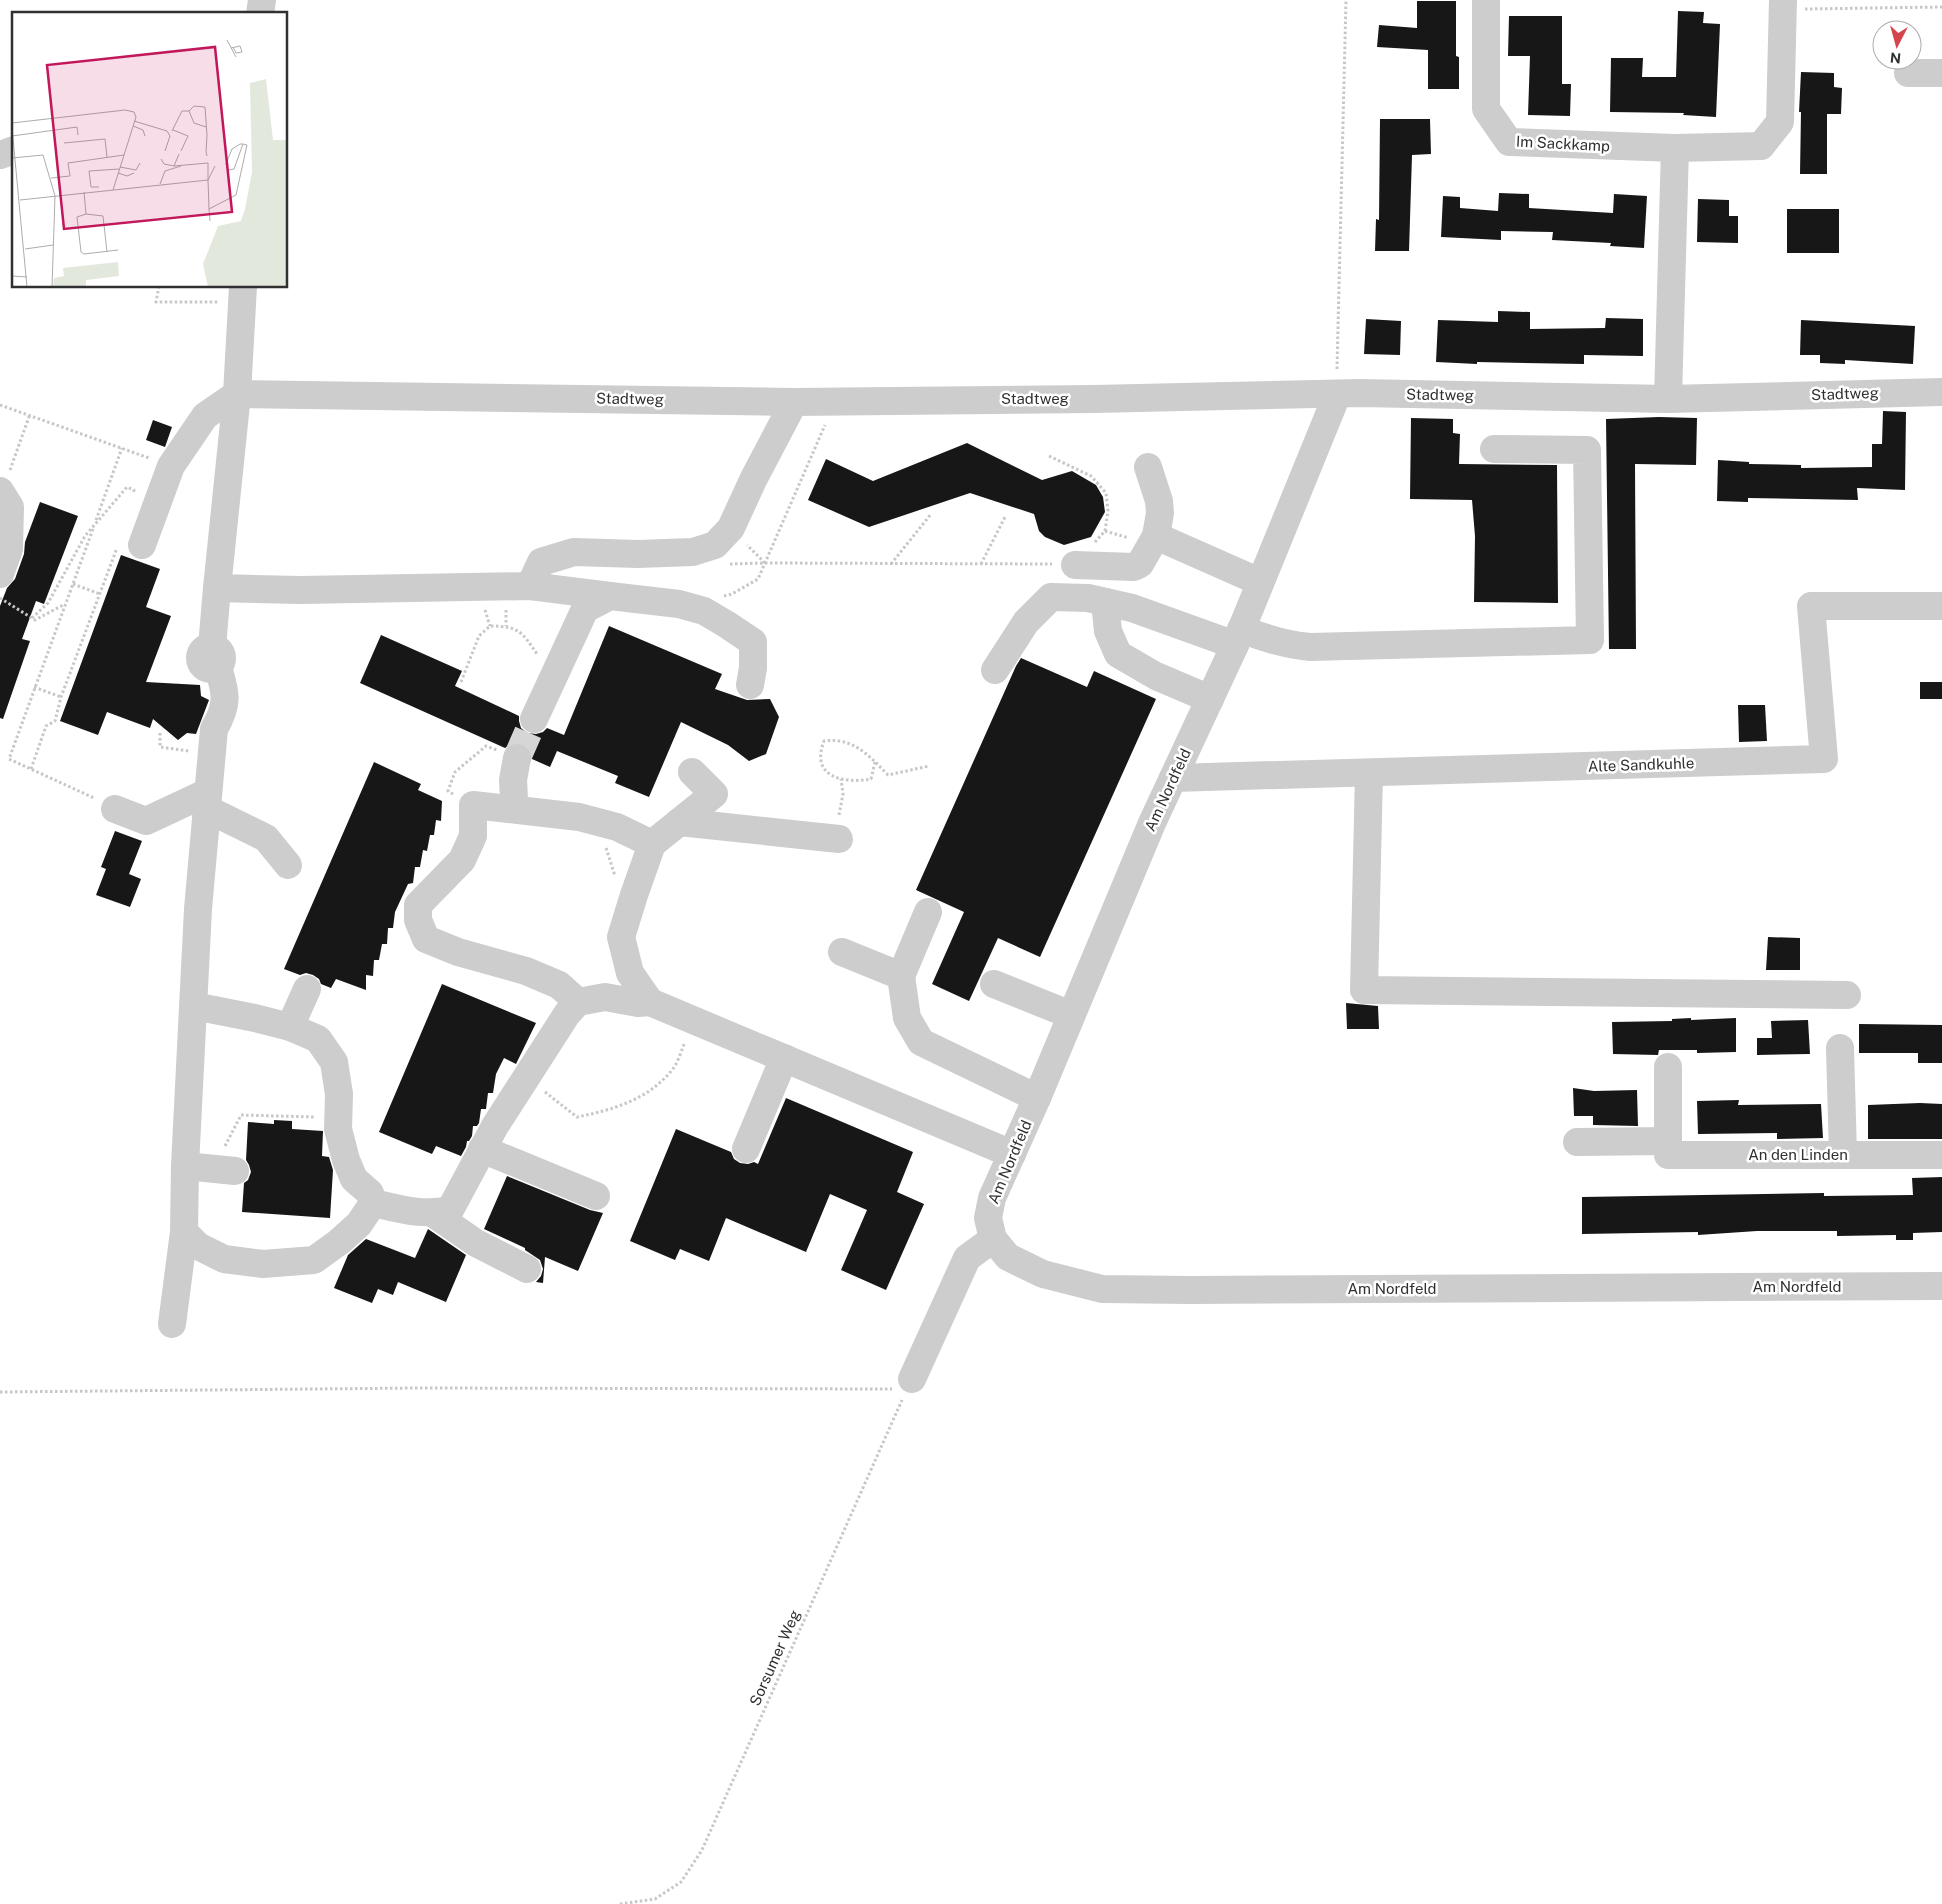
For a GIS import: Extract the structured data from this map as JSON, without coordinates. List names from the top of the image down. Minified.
{"streets":{"street":["Im Sackkamp","Stadtweg","Alte Sandkuhle","Am Nordfeld","An den Linden"],"path":["Sorsumer Weg"]},"crossings":[["Stadtweg","Am Nordfeld"],["Alte Sandkuhle","Am Nordfeld"]],"north":"bottom"}
